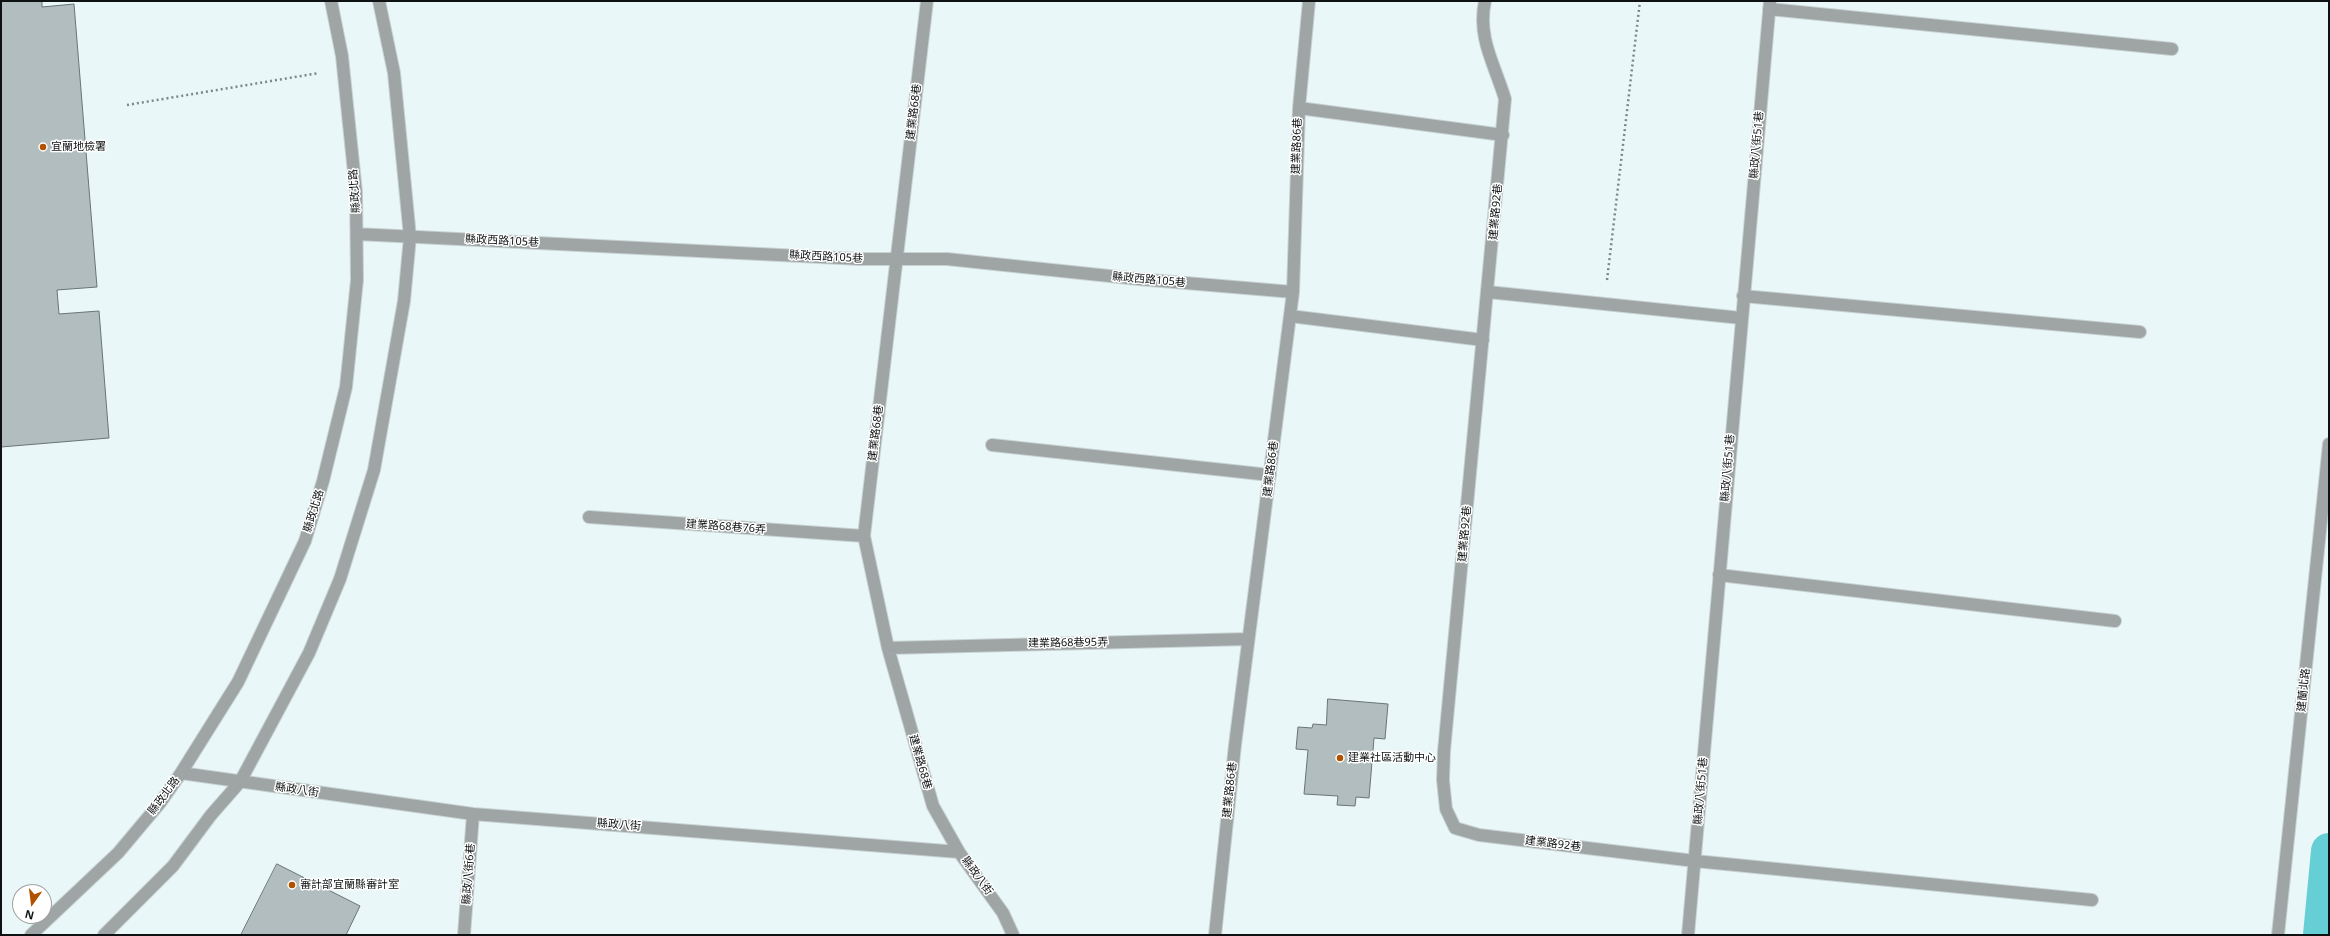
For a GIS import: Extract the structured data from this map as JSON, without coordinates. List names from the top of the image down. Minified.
{"streets":{"street":["建業路68巷","縣政八街51巷","建業路86巷","縣政北路","建業路92巷","縣政西路105巷","建業路68巷76弄","建業路68巷95弄","建蘭北路","縣政八街","縣政八街6巷"]},"crossings":[["建業路68巷","縣政西路105巷"],["建業路68巷","建業路68巷76弄"],["建業路68巷","建業路68巷95弄"],["建業路68巷","縣政八街"],["縣政八街51巷","建業路92巷"],["建業路86巷","縣政西路105巷"],["建業路86巷","建業路68巷95弄"],["縣政北路","縣政西路105巷"],["縣政北路","縣政八街"],["縣政八街","縣政八街6巷"]],"places":["宜蘭地檢署","建業社區活動中心","審計部宜蘭縣審計室"],"north":"bottom"}
